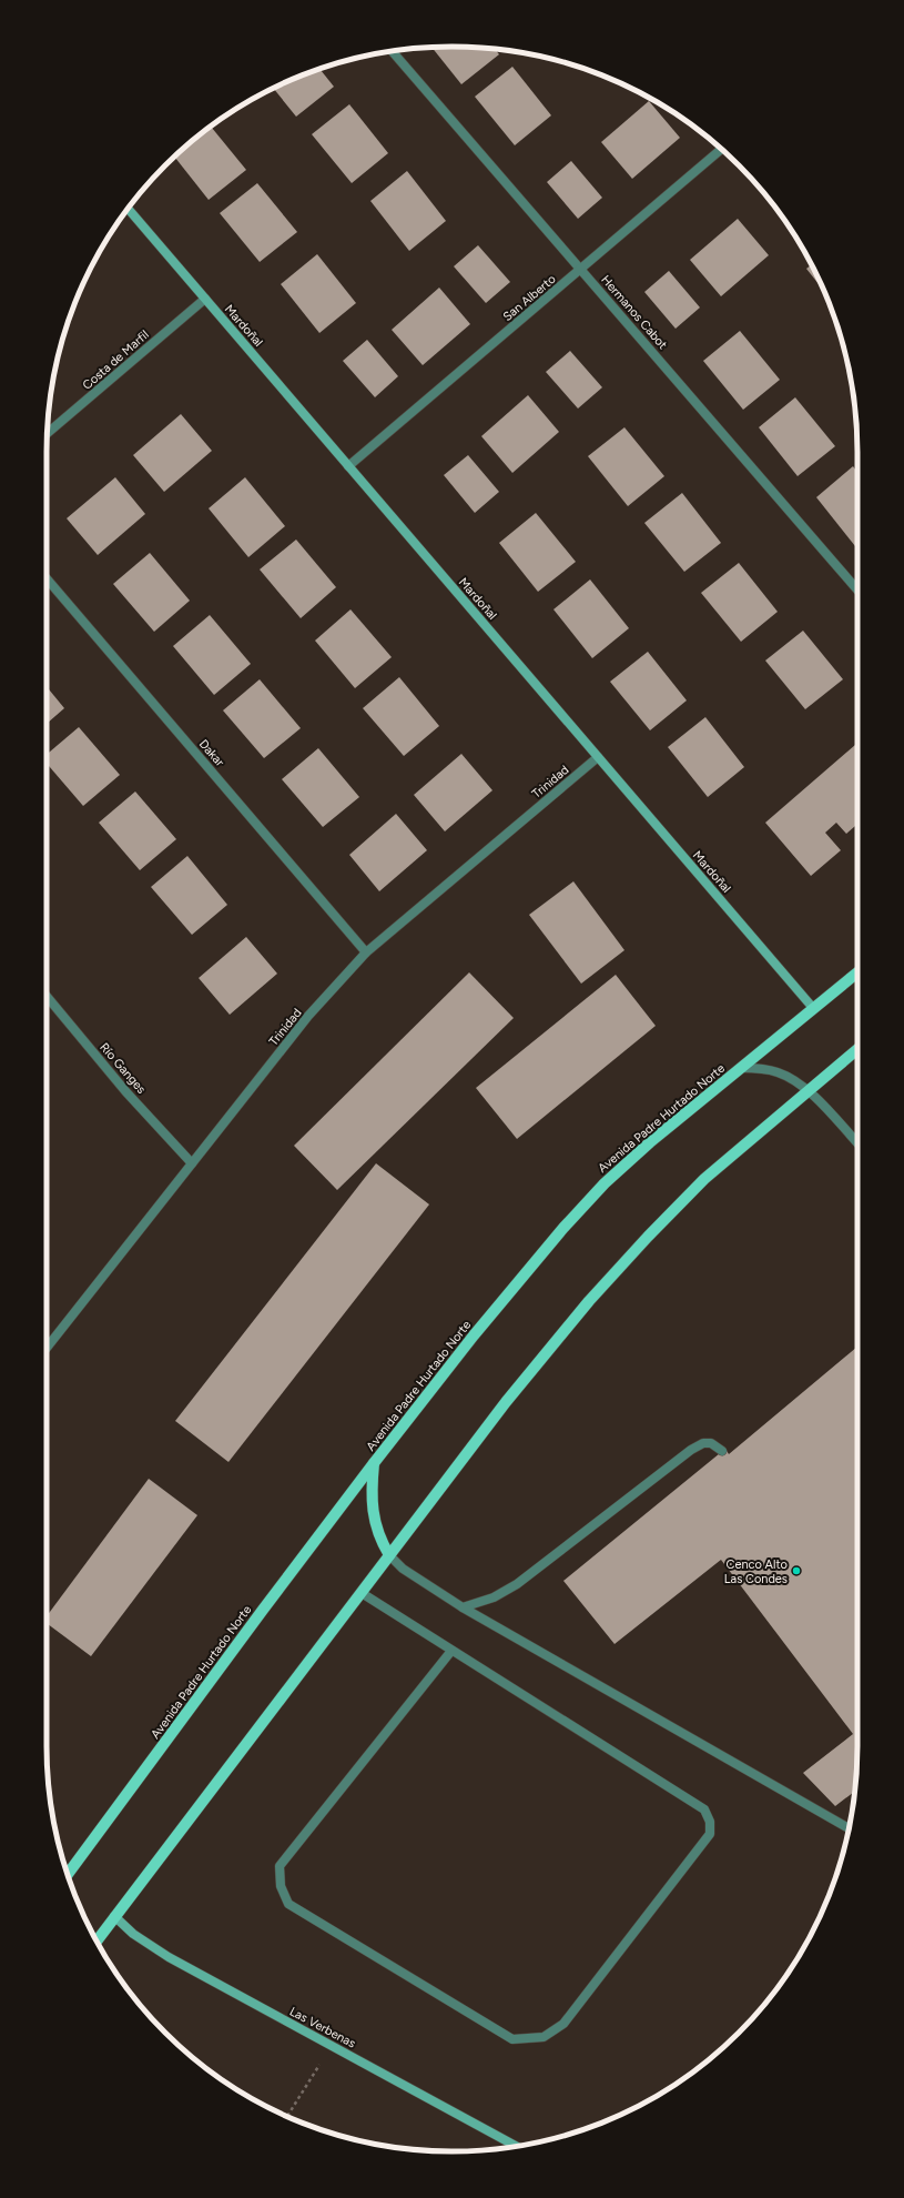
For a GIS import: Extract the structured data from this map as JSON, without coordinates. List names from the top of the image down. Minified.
{"streets":{"main road":["Avenida Padre Hurtado Norte"],"street":["San Alberto","Hermanos Cabot","Mardoñal","Costa de Marfil","Dakar","Trinidad","Río Ganges","Las Verbenas"]},"crossings":[["San Alberto","Hermanos Cabot"],["San Alberto","Mardoñal"],["Mardoñal","Costa de Marfil"],["Mardoñal","Trinidad"],["Mardoñal","Avenida Padre Hurtado Norte"],["Dakar","Trinidad"],["Trinidad","Río Ganges"]],"places":["Cenco Alto Las Condes"]}
